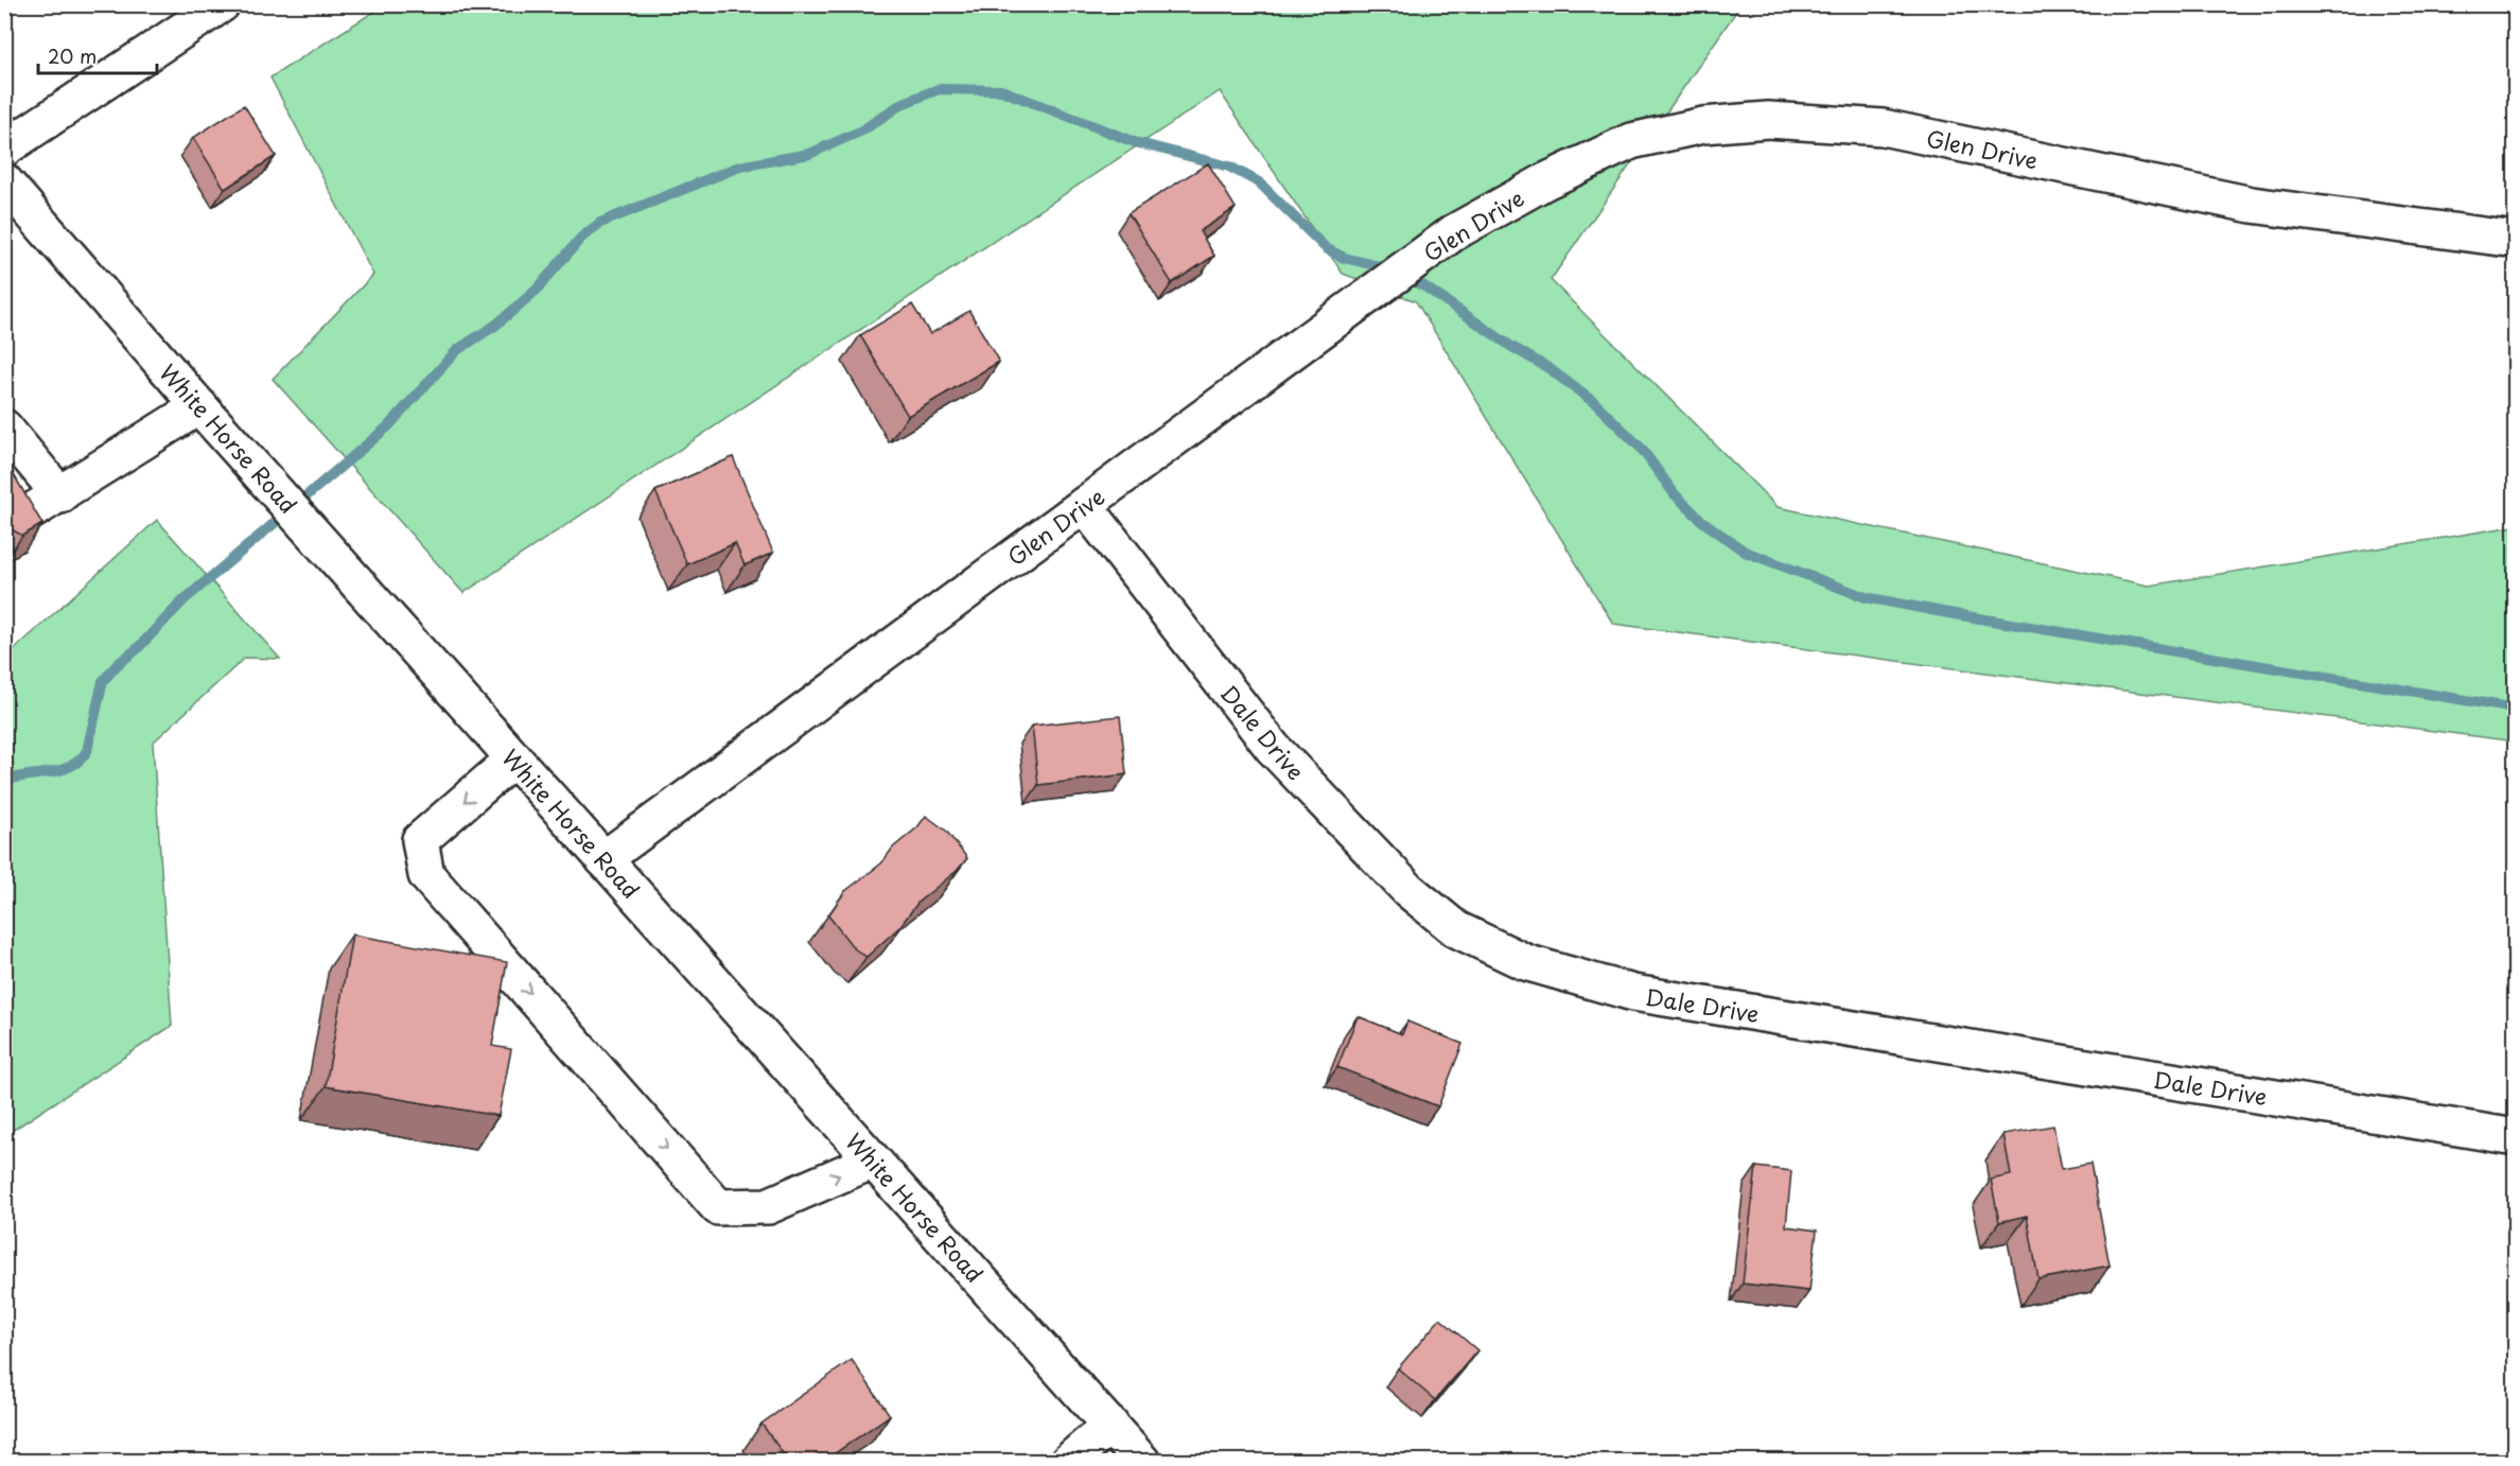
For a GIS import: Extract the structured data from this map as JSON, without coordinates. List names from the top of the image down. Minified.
{"streets":{"street":["Glen Drive","White Horse Road","Dale Drive"]},"crossings":[["Glen Drive","White Horse Road"],["Glen Drive","Dale Drive"]],"scale_bar":"20 m"}
